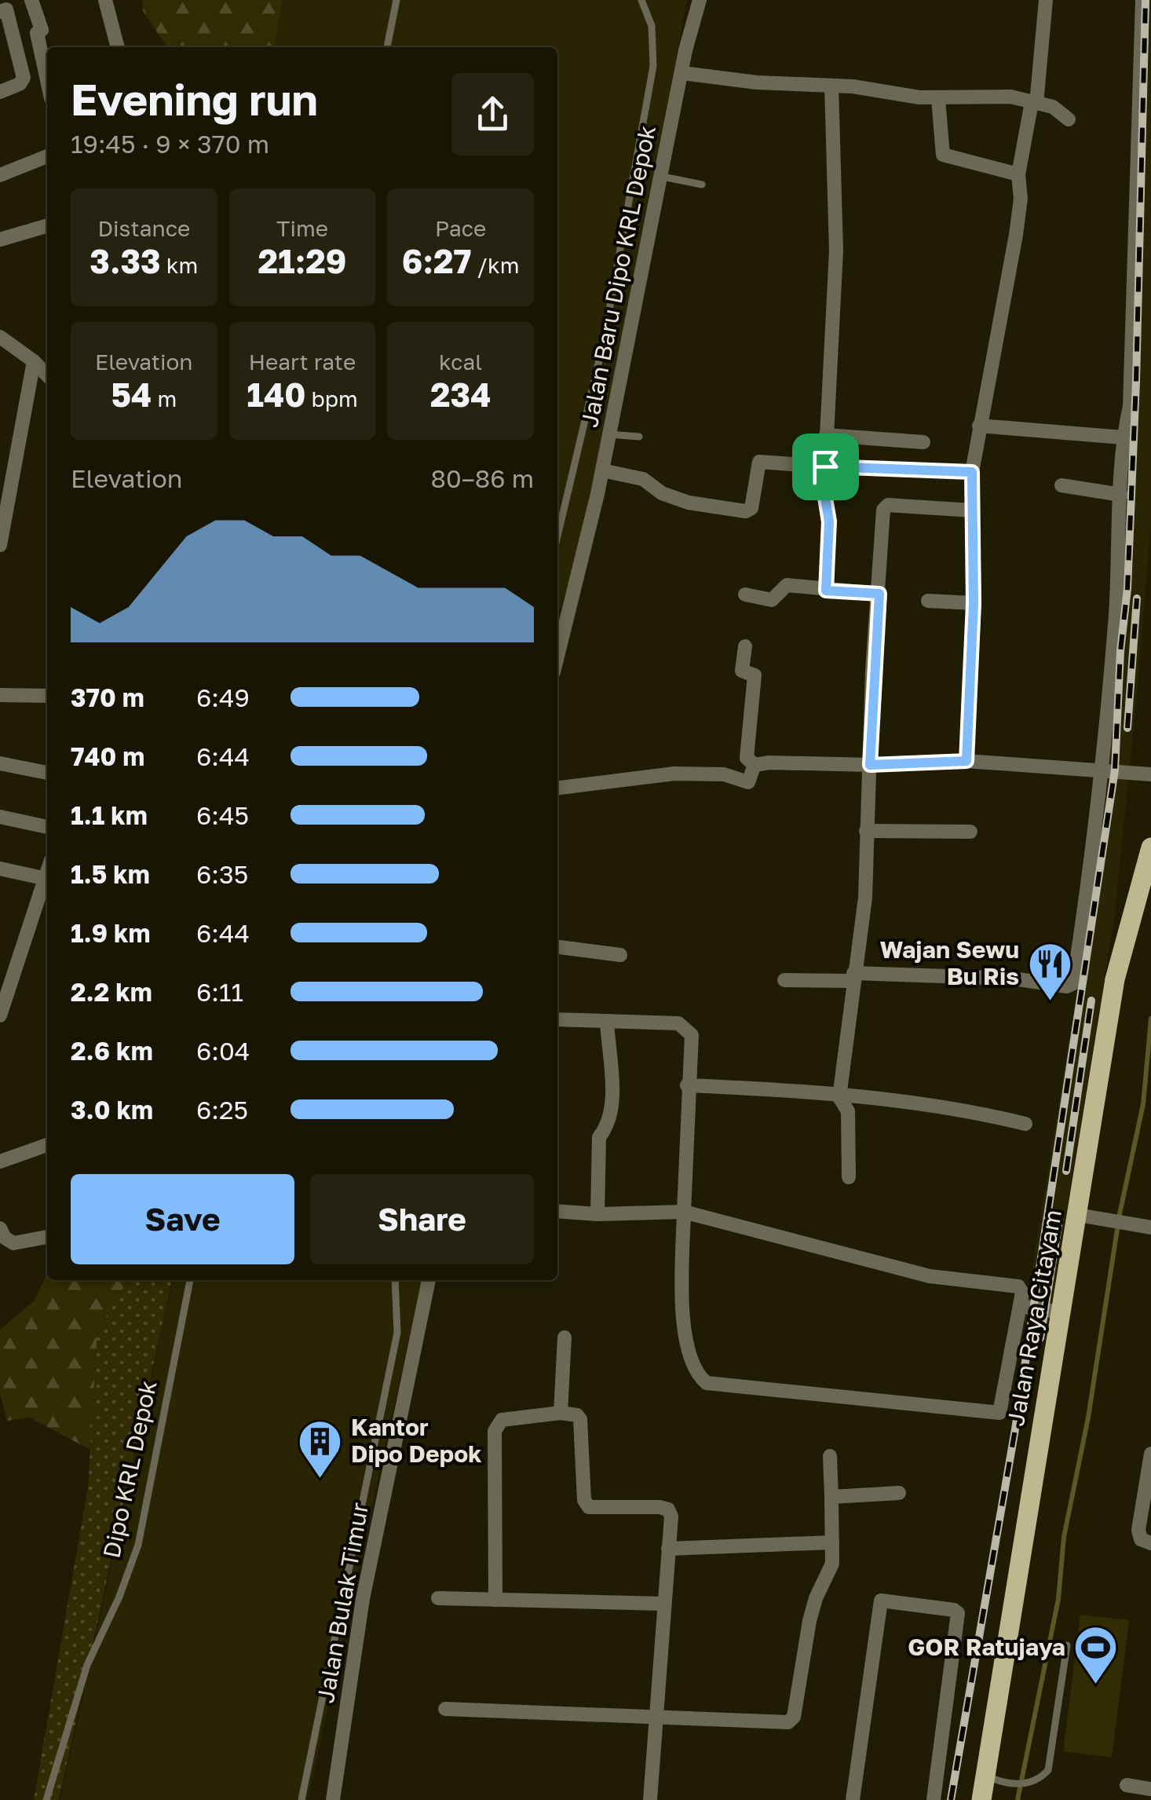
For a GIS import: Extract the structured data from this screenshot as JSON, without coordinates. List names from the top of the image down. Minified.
{"streets":{"main road":["Jalan Raya Citayam"],"street":["Jalan Baru Dipo KRL Depok","Jalan Bulak Timur"],"lane":["Dipo KRL Depok"]},"places":{"restaurant":["Wajan Sewu Bu Ris"],"building":["Kantor Dipo Depok"],"sports":["GOR Ratujaya"]},"page":{"heading":["Evening run","19:45 · 9 × 370 m"],"stats":[["Distance","3.33 km"],["Time","21:29"],["Pace","6:27 /km"],["Elevation","54 m"],["Heart rate","140 bpm"],["kcal","234"]],"chart":["Elevation","80–86 m"],"list":[{"name":"370 m","note":"6:49"},{"name":"740 m","note":"6:44"},{"name":"1.1 km","note":"6:45"},{"name":"1.5 km","note":"6:35"},{"name":"1.9 km","note":"6:44"},{"name":"2.2 km","note":"6:11"},{"name":"2.6 km","note":"6:04"},{"name":"3.0 km","note":"6:25"}],"buttons":["Save","Share"]}}
